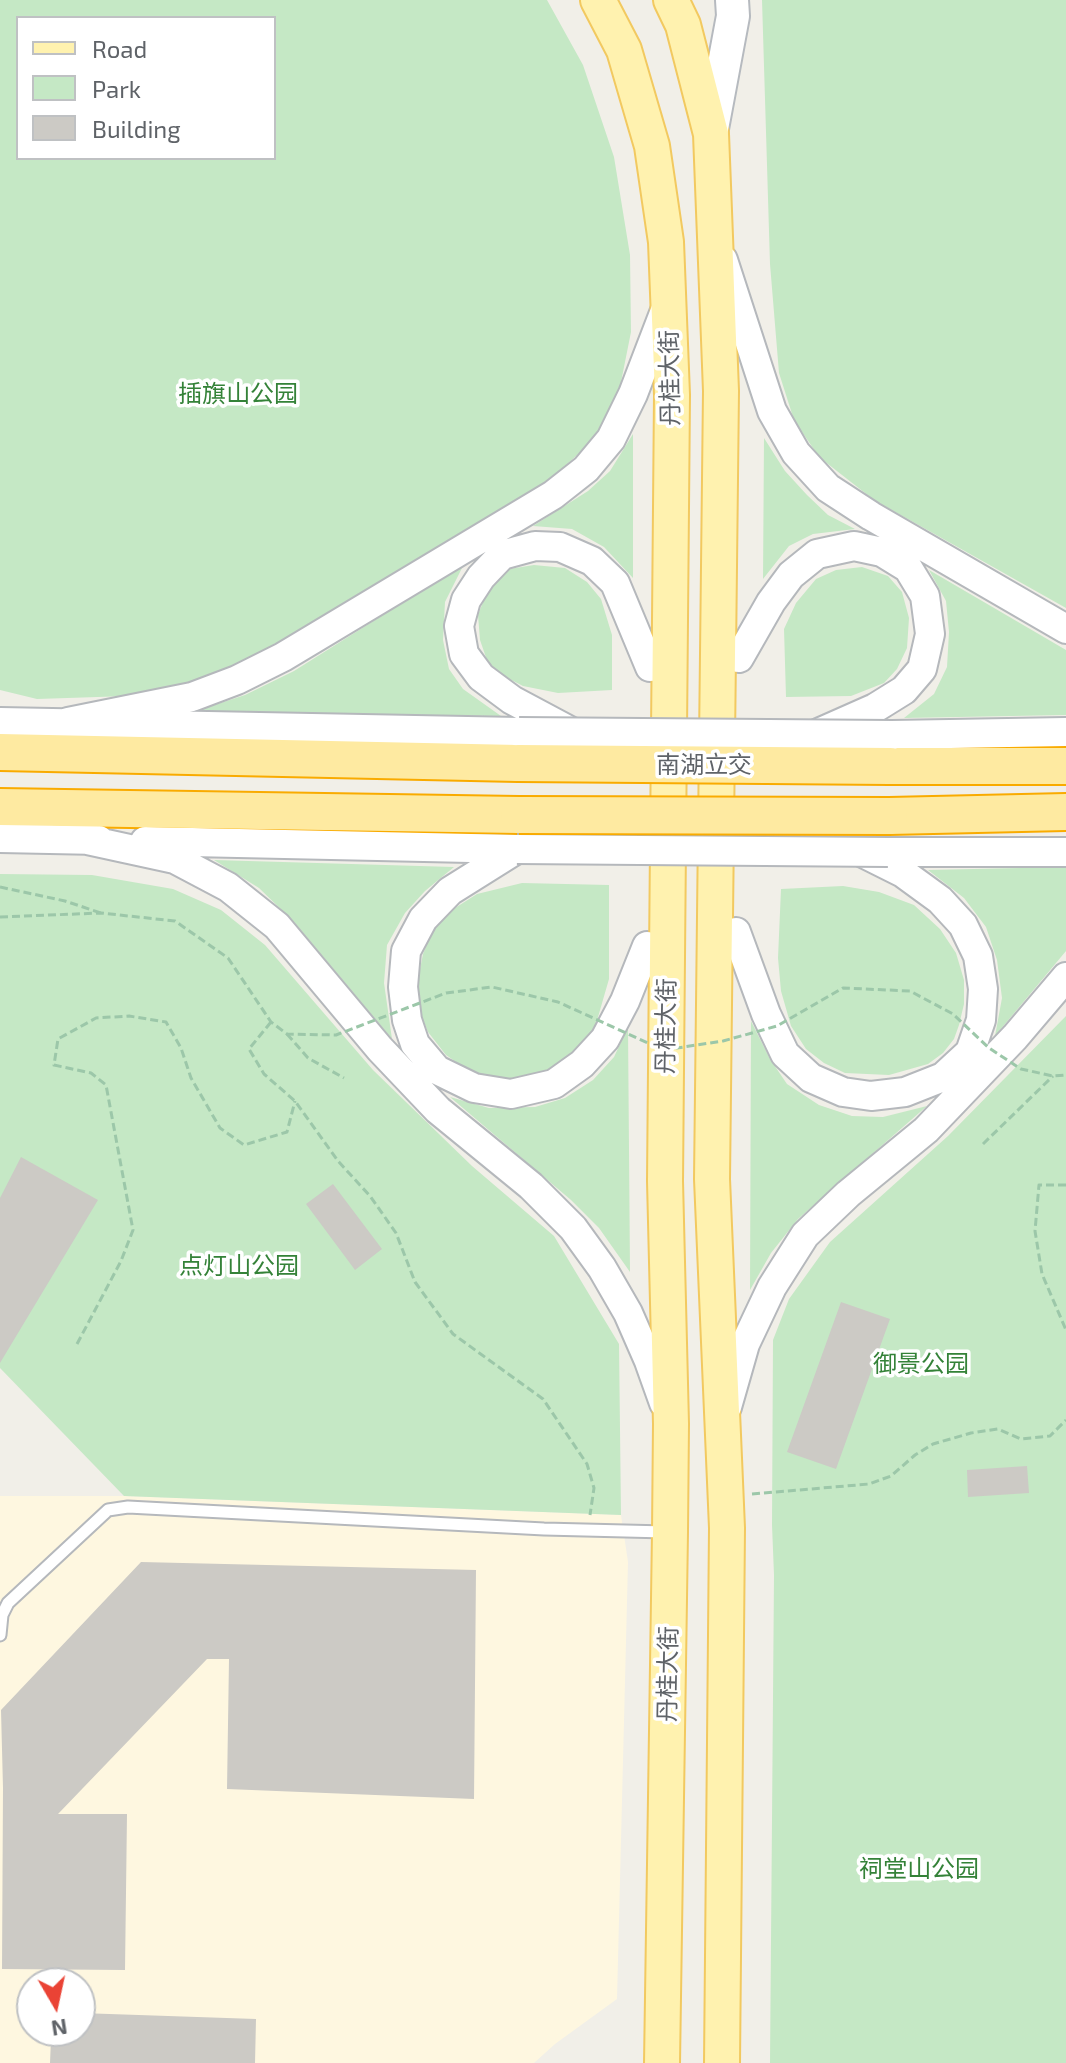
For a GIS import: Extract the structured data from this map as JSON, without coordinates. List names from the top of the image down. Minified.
{"streets":{"highway":["南湖立交"],"main road":["丹桂大街"]},"parks":["插旗山公园","点灯山公园","御景公园","祠堂山公园"],"legend":["Road","Park","Building"],"north":"bottom"}
